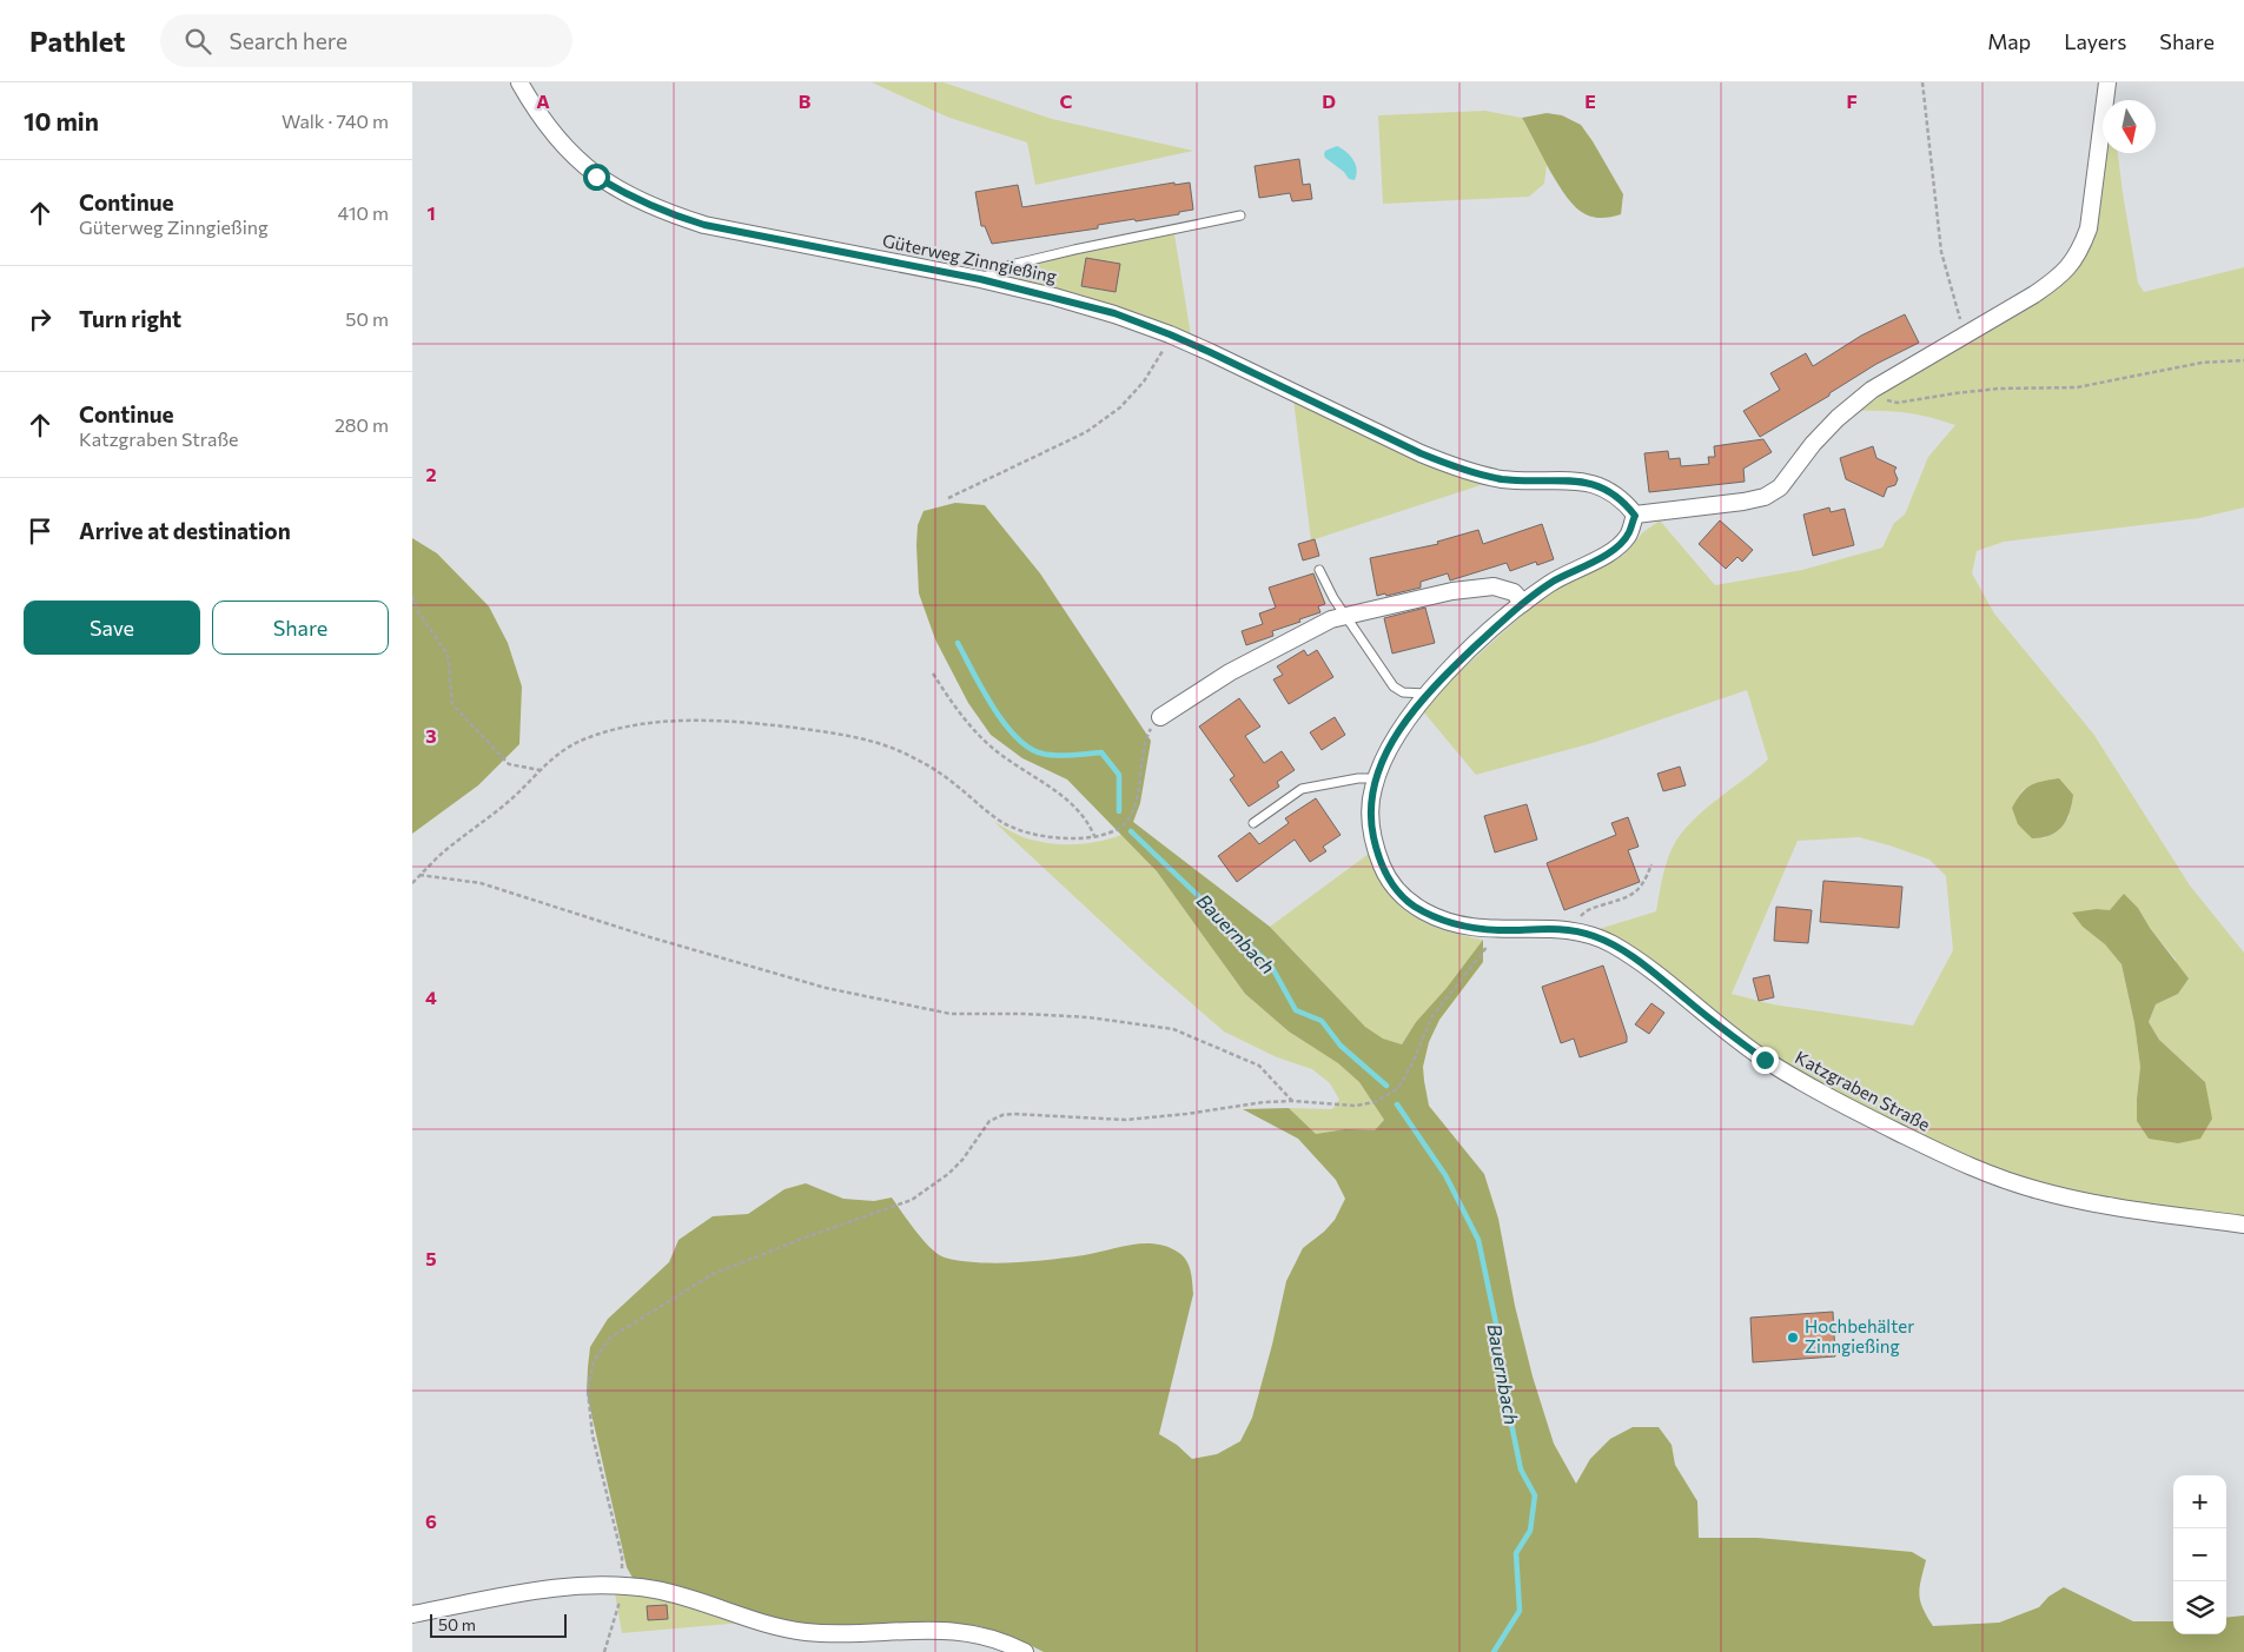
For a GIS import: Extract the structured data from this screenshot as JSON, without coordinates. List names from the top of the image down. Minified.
{"streets":{"street":["Güterweg Zinngießing","Katzgraben Straße"]},"crossings":[["Güterweg Zinngießing","Katzgraben Straße"]],"water":["Bauernbach"],"places":["Hochbehälter Zinngießing"],"scale_bar":"50 m","north":"bottom","page":{"header":"Pathlet","search":"Search here","nav":["Map","Layers","Share"],"heading":["10 min","Walk · 740 m"],"list":[["Continue","Güterweg Zinngießing","410 m"],["Turn right","50 m"],["Continue","Katzgraben Straße","280 m"],"Arrive at destination"],"buttons":["Save","Share"],"map_buttons":["+","−"],"scale":"50 m"},"grid":{"columns":["A","B","C","D","E","F"],"rows":["1","2","3","4","5","6"]}}
